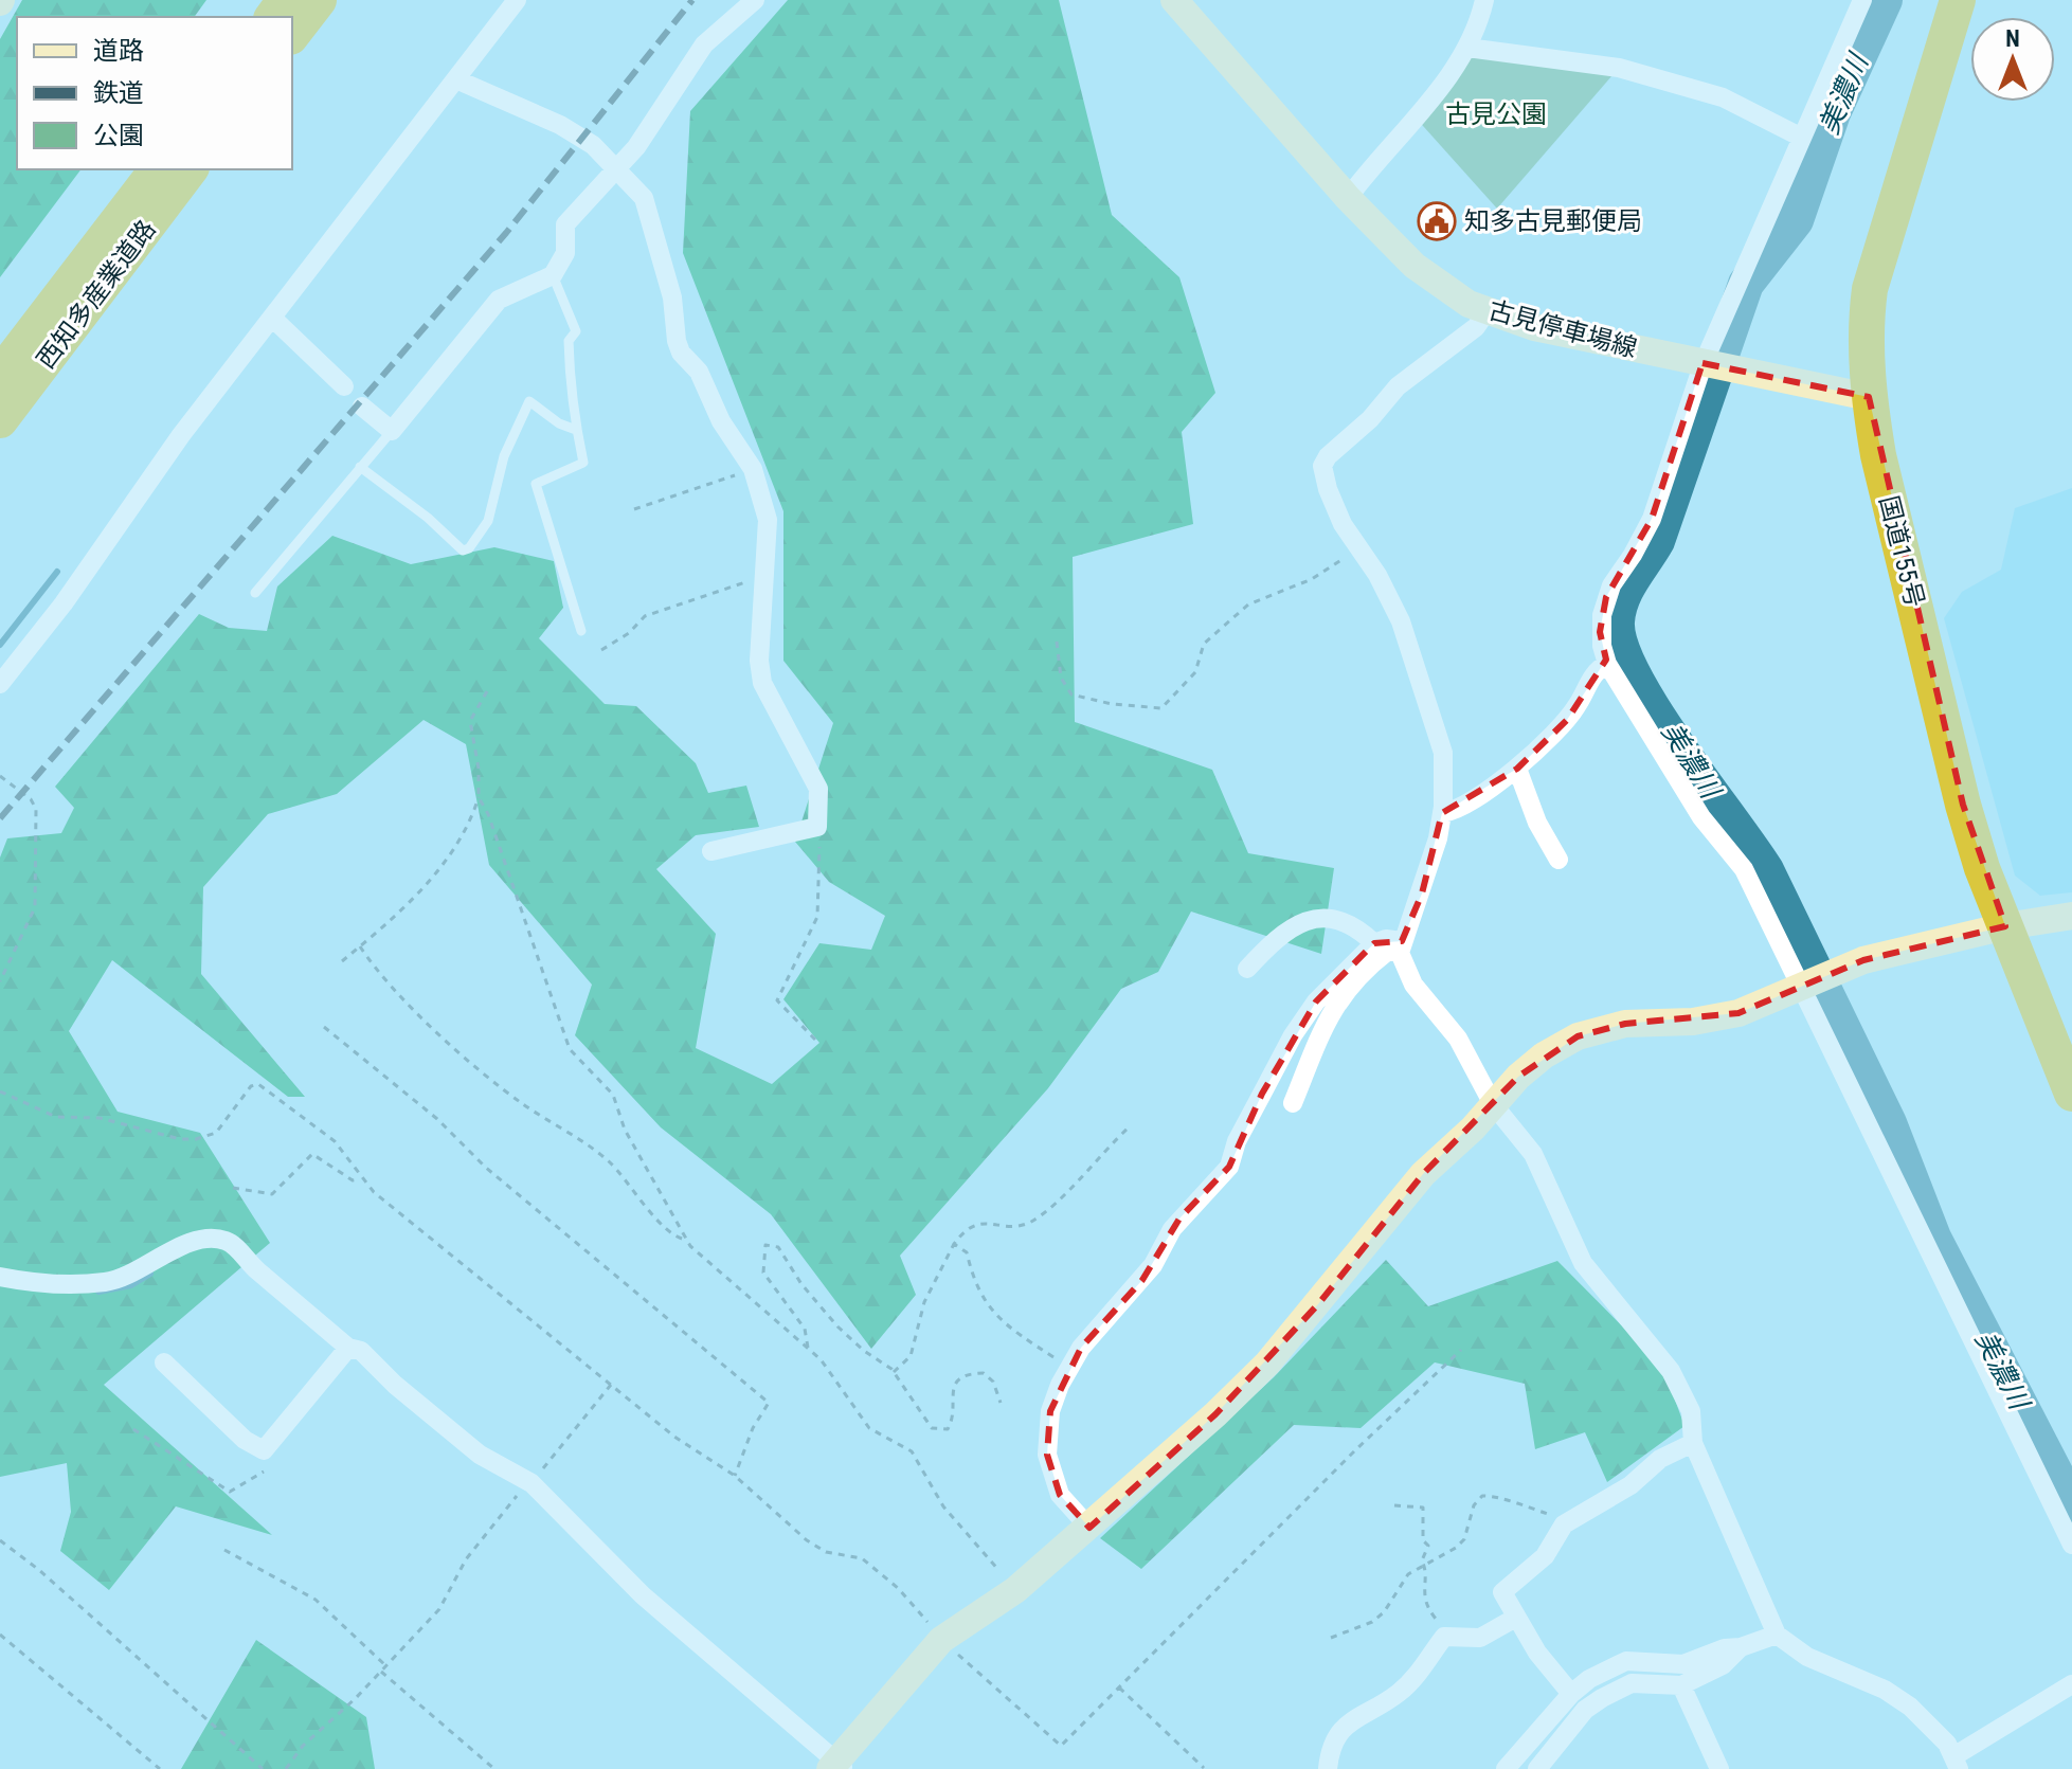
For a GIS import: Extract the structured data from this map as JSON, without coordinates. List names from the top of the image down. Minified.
{"streets":{"highway":["西知多産業道路","国道155号"],"street":["古見停車場線"]},"crossings":[["古見停車場線","国道155号"]],"water":["美濃川"],"parks":["古見公園"],"places":{"public building":["知多古見郵便局"]},"legend":["道路","鉄道","公園"],"north":"top"}
